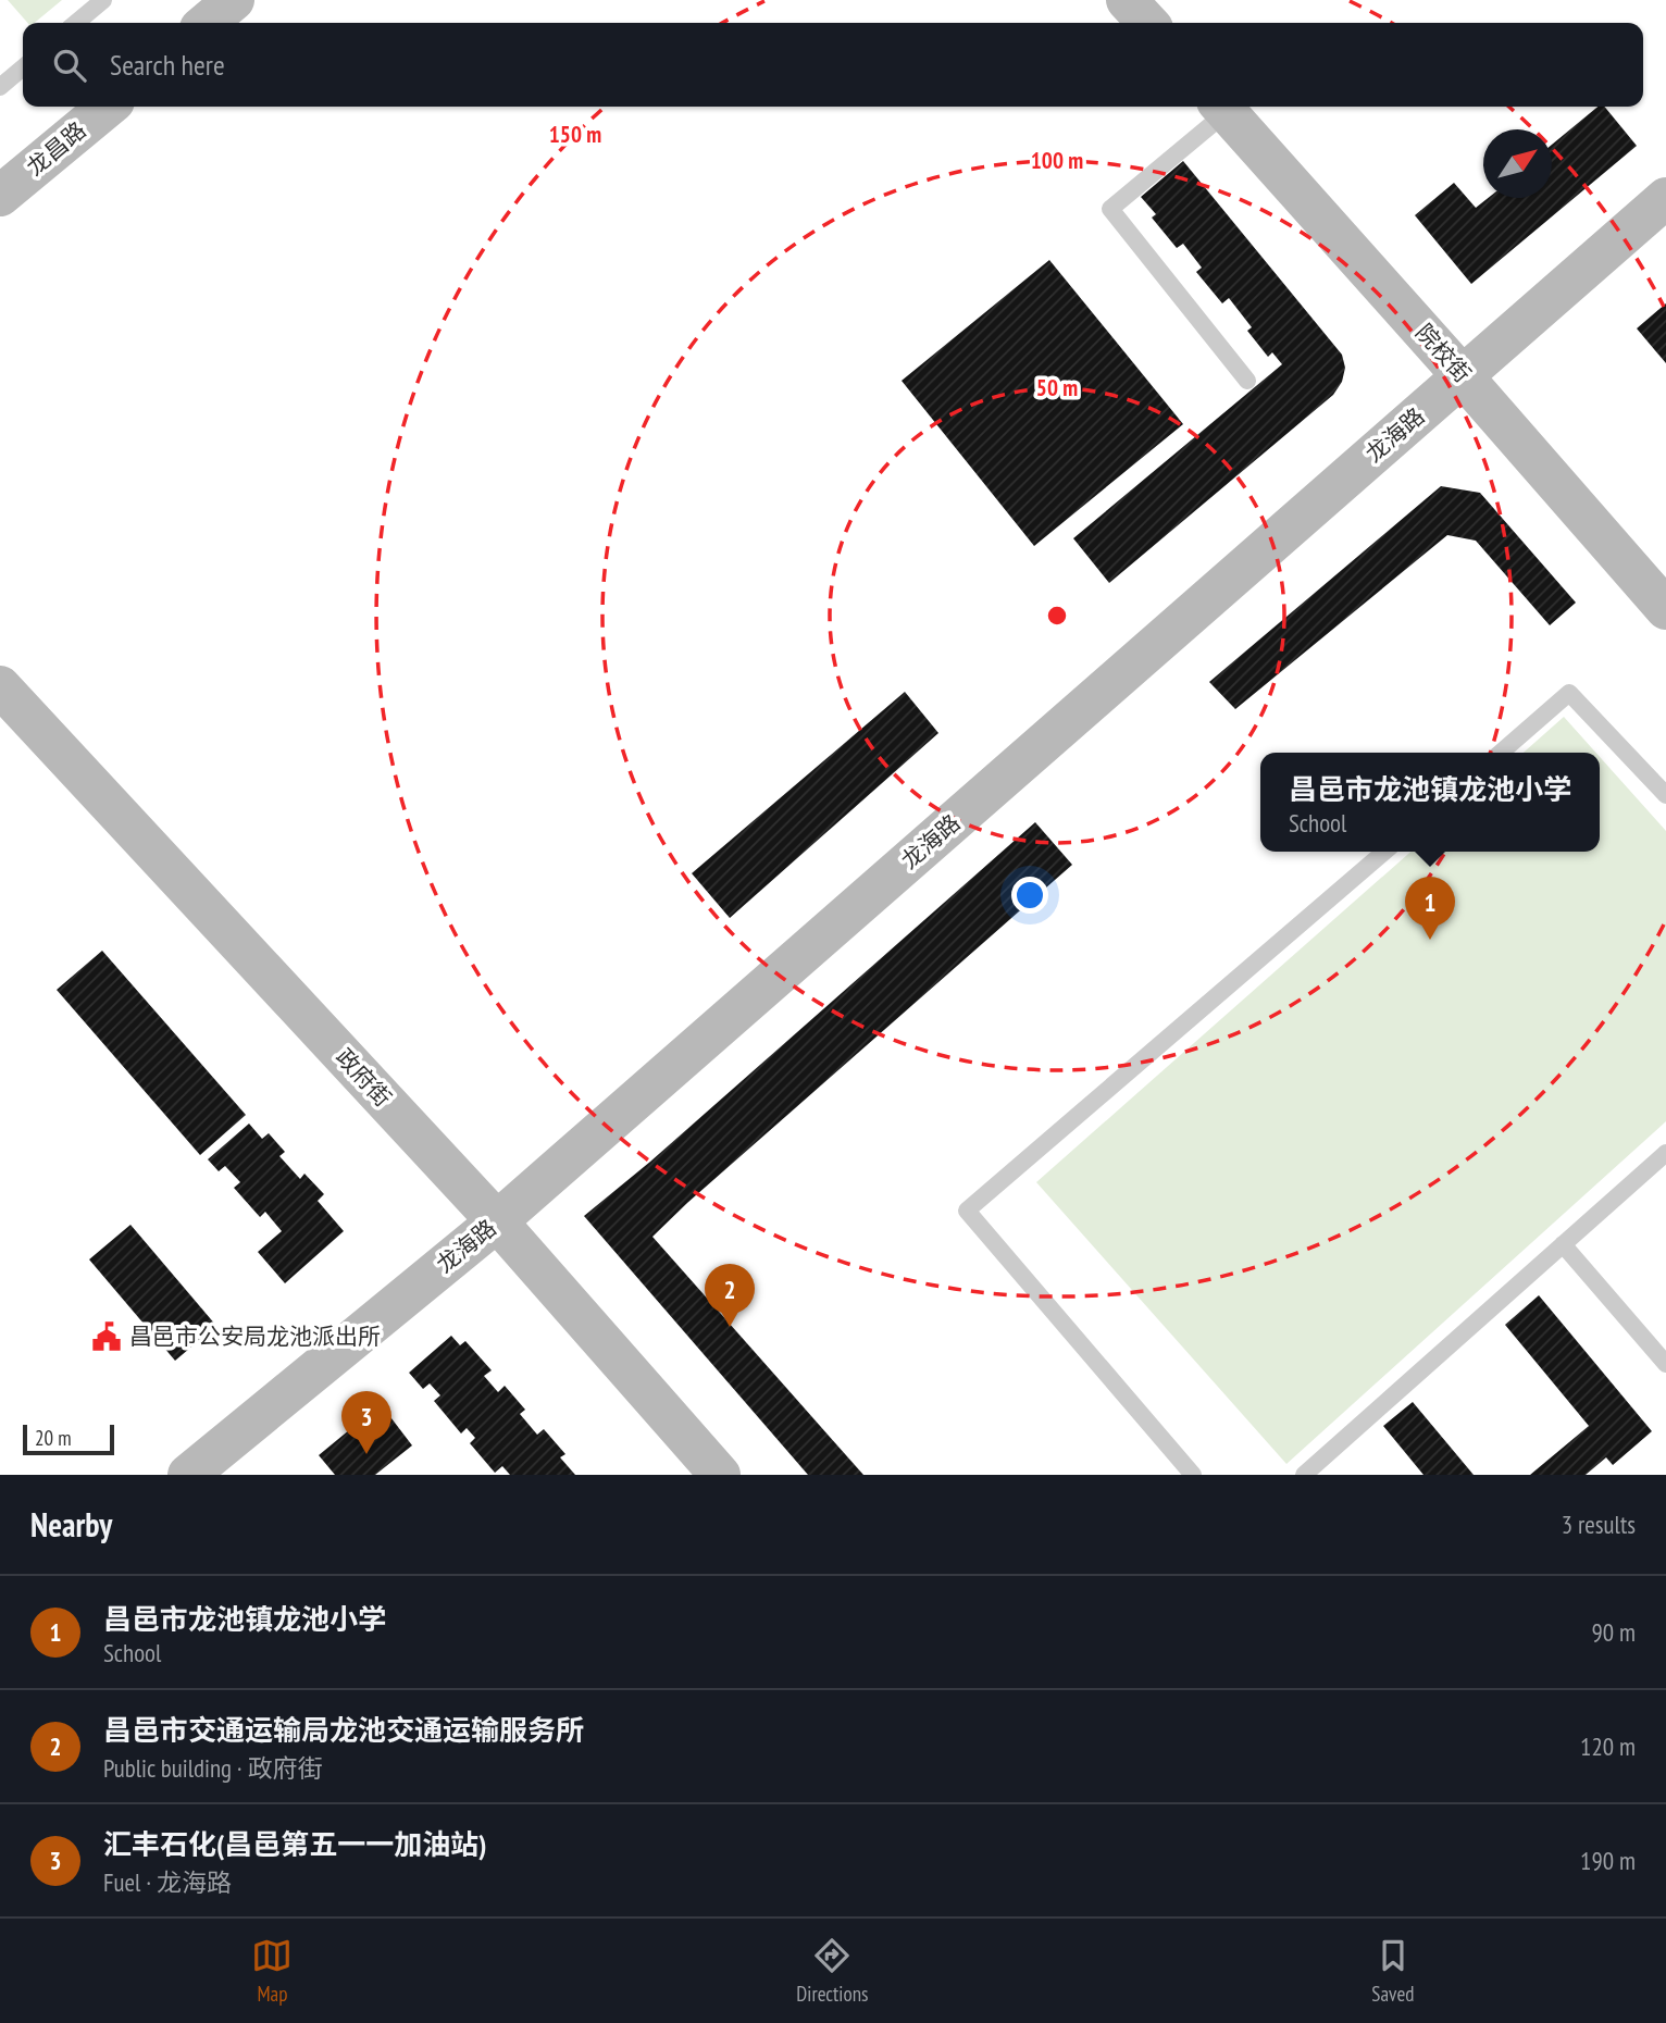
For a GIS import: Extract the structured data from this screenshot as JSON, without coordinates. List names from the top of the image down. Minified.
{"streets":{"street":["龙昌路","院校街","龙海路","政府街"]},"crossings":[["院校街","龙海路"],["龙海路","政府街"]],"places":{"public building":["昌邑市公安局龙池派出所"]},"scale_bar":"20 m","north":"top right","page":{"search":"Search here","popup":["昌邑市龙池镇龙池小学","School"],"pins":["1","2","3"],"scale":"20 m","heading":["Nearby","3 results"],"list":[{"mark":"1","name":"昌邑市龙池镇龙池小学","note":"School","value":"90 m"},{"mark":"2","name":"昌邑市交通运输局龙池交通运输服务所","note":"Public building · 政府街","value":"120 m"},{"mark":"3","name":"汇丰石化(昌邑第五一一加油站)","note":"Fuel · 龙海路","value":"190 m"}],"nav":["Map","Directions","Saved"]},"rings":["150 m","100 m","50 m"]}
